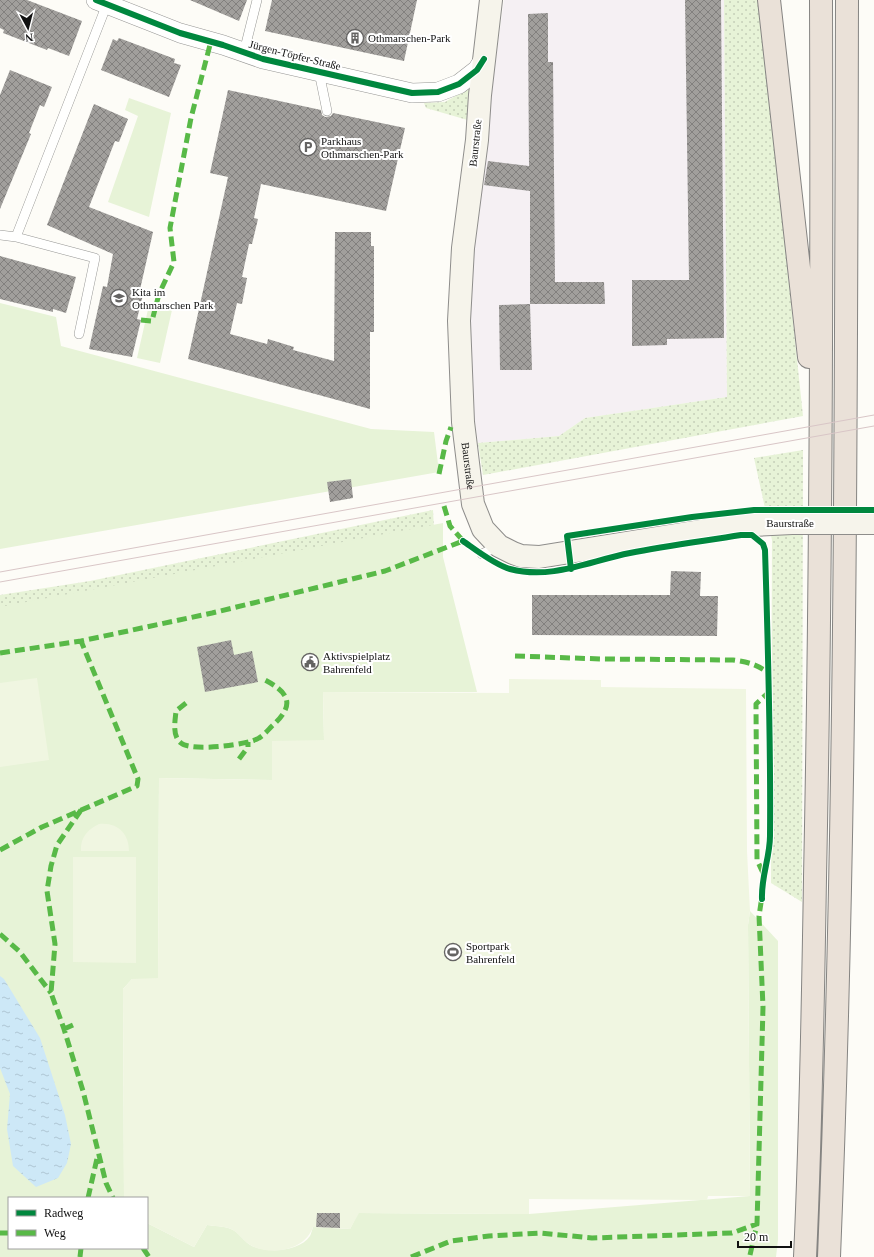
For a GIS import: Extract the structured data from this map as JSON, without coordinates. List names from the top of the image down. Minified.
{"streets":{"main road":["Baurstraße"],"street":["Jürgen-Töpfer-Straße"]},"crossings":[["Jürgen-Töpfer-Straße","Baurstraße"]],"places":{"building":["Othmarschen-Park"],"parking":["Parkhaus Othmarschen-Park"],"school or university":["Kita im Othmarschen Park"],"public building":["Aktivspielplatz Bahrenfeld"],"sports":["Sportpark Bahrenfeld"]},"legend":["Radweg","Weg"],"scale_bar":"20 m","north":"bottom"}
